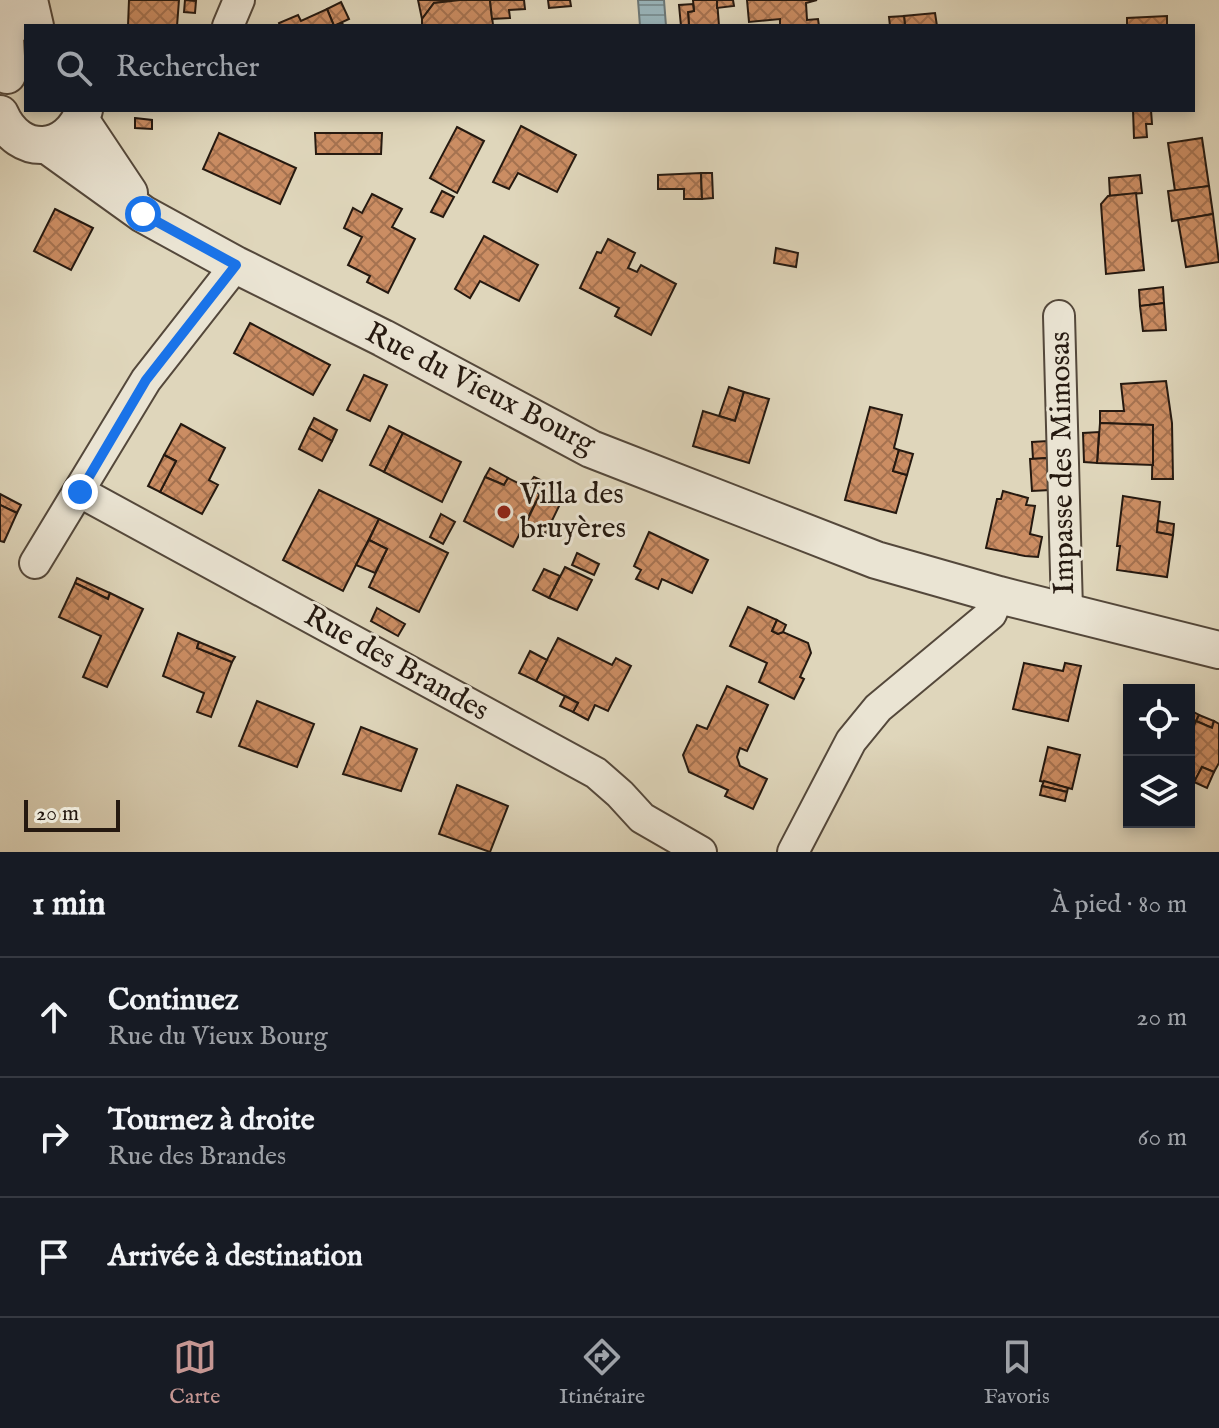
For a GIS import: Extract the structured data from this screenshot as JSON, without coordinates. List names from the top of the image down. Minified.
{"streets":{"street":["Rue du Vieux Bourg","Impasse des Mimosas","Rue des Brandes"]},"crossings":[["Rue du Vieux Bourg","Impasse des Mimosas"]],"places":["Villa des bruyères"],"scale_bar":"20 m","page":{"search":"Rechercher","scale":"20 m","heading":["1 min","À pied · 80 m"],"list":[["Continuez","Rue du Vieux Bourg","20 m"],["Tournez à droite","Rue des Brandes","60 m"],"Arrivée à destination"],"nav":["Carte","Itinéraire","Favoris"]}}
